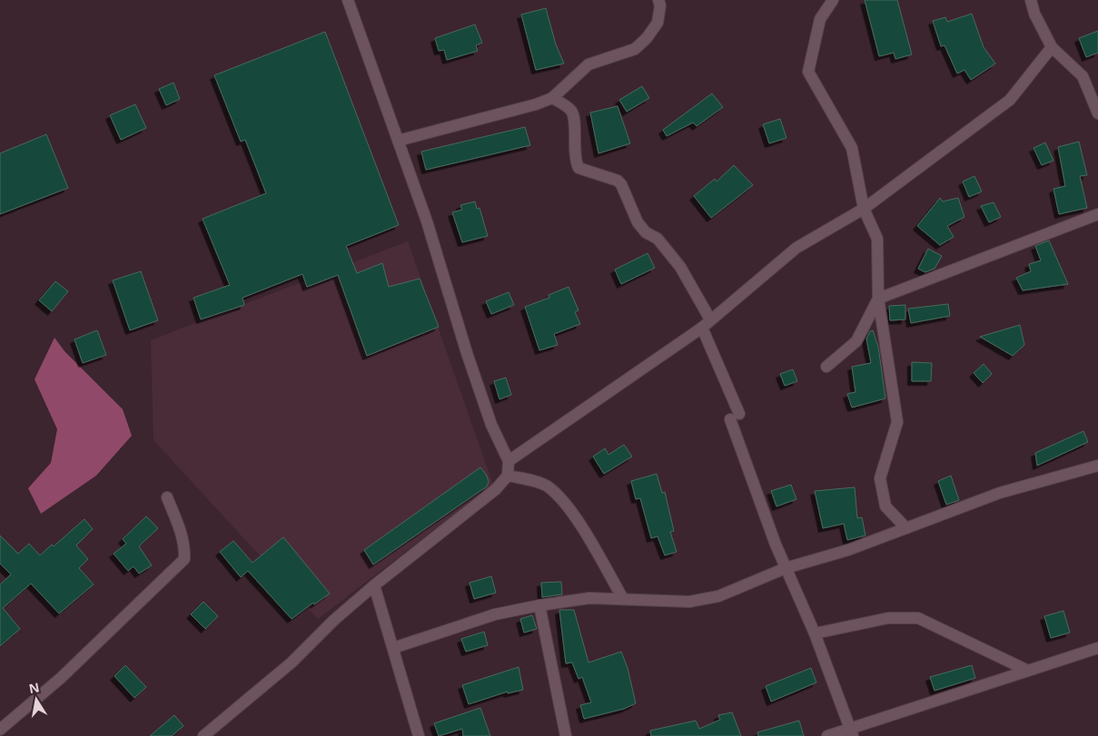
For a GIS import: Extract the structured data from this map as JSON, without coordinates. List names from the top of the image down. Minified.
{"north":"top"}
